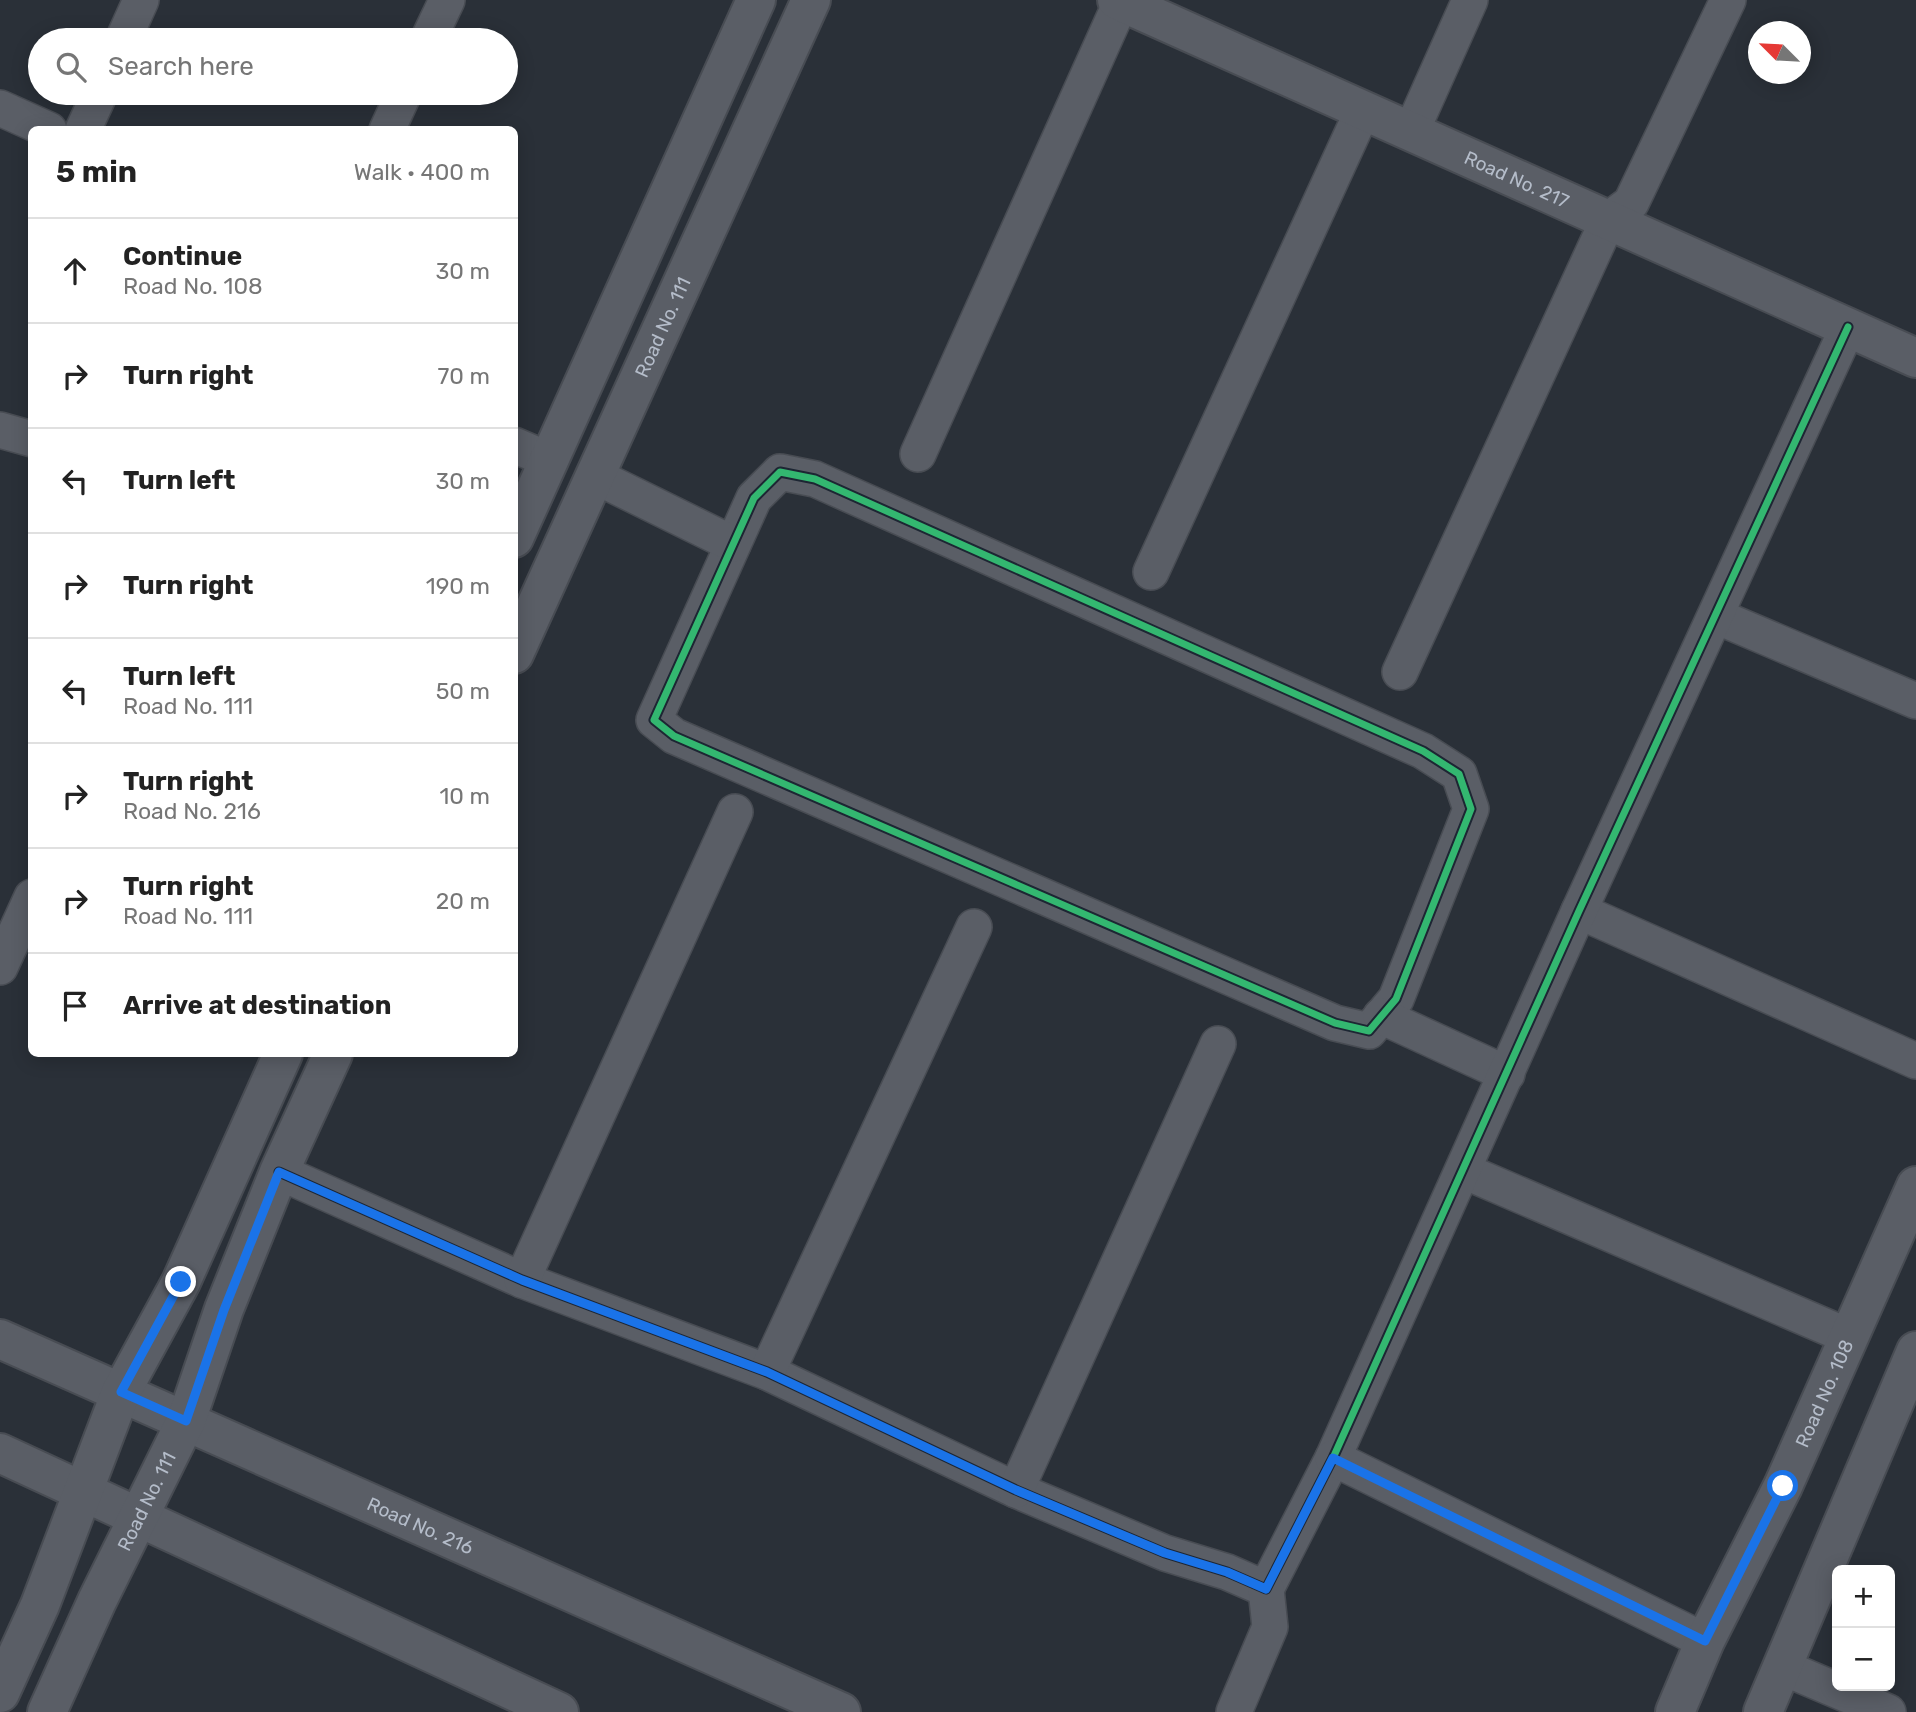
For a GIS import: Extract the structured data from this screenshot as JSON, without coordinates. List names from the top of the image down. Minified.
{"streets":{"street":["Road No. 217","Road No. 111","Road No. 108","Road No. 216"]},"crossings":[["Road No. 111","Road No. 216"]],"north":"top left","page":{"search":"Search here","heading":["5 min","Walk · 400 m"],"list":[["Continue","Road No. 108","30 m"],["Turn right","70 m"],["Turn left","30 m"],["Turn right","190 m"],["Turn left","Road No. 111","50 m"],["Turn right","Road No. 216","10 m"],["Turn right","Road No. 111","20 m"],"Arrive at destination"],"map_buttons":["+","−"]}}
